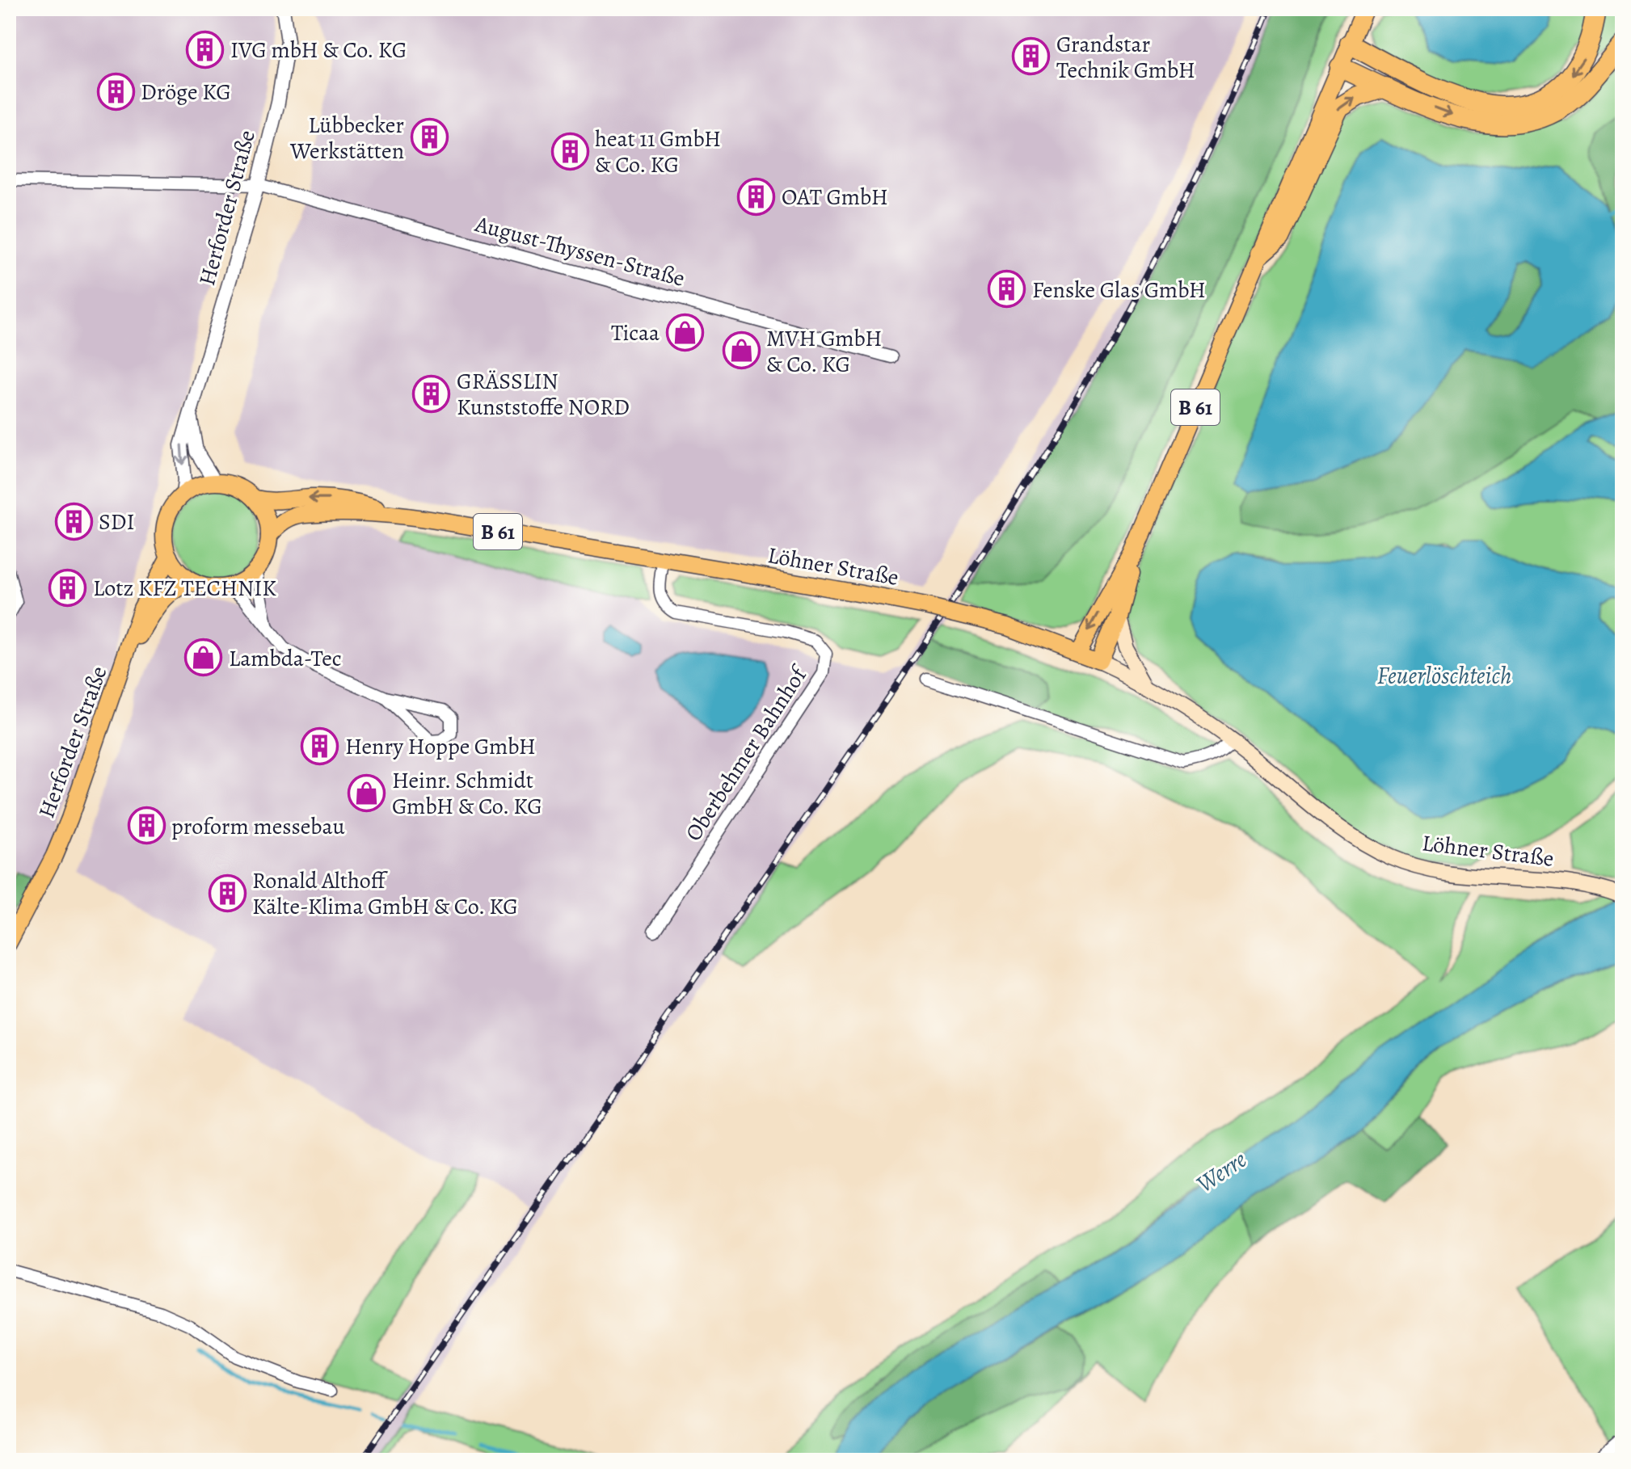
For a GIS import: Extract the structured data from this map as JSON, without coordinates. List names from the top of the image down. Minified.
{"streets":{"main road":["Herforder Straße","B 61","Löhner Straße"],"street":["August-Thyssen-Straße","Oberbehmer Bahnhof"]},"crossings":[["Herforder Straße","August-Thyssen-Straße"],["Herforder Straße","Löhner Straße"],["B 61","Löhner Straße"],["Löhner Straße","Oberbehmer Bahnhof"]],"water":["Feuerlöschteich","Werre"],"places":{"building":["IVG mbH & Co. KG","Grandstar Technik GmbH","Dröge KG","Lübbecker Werkstätten","heat 11 GmbH & Co. KG","OAT GmbH","Fenske Glas GmbH","GRÄSSLIN Kunststoffe NORD","SDI","Lotz KFZ TECHNIK","Henry Hoppe GmbH","proform messebau","Ronald Althoff Kälte-Klima GmbH & Co. KG"],"shop":["Ticaa","MVH GmbH & Co. KG","Lambda-Tec","Heinr. Schmidt GmbH & Co. KG"]}}
